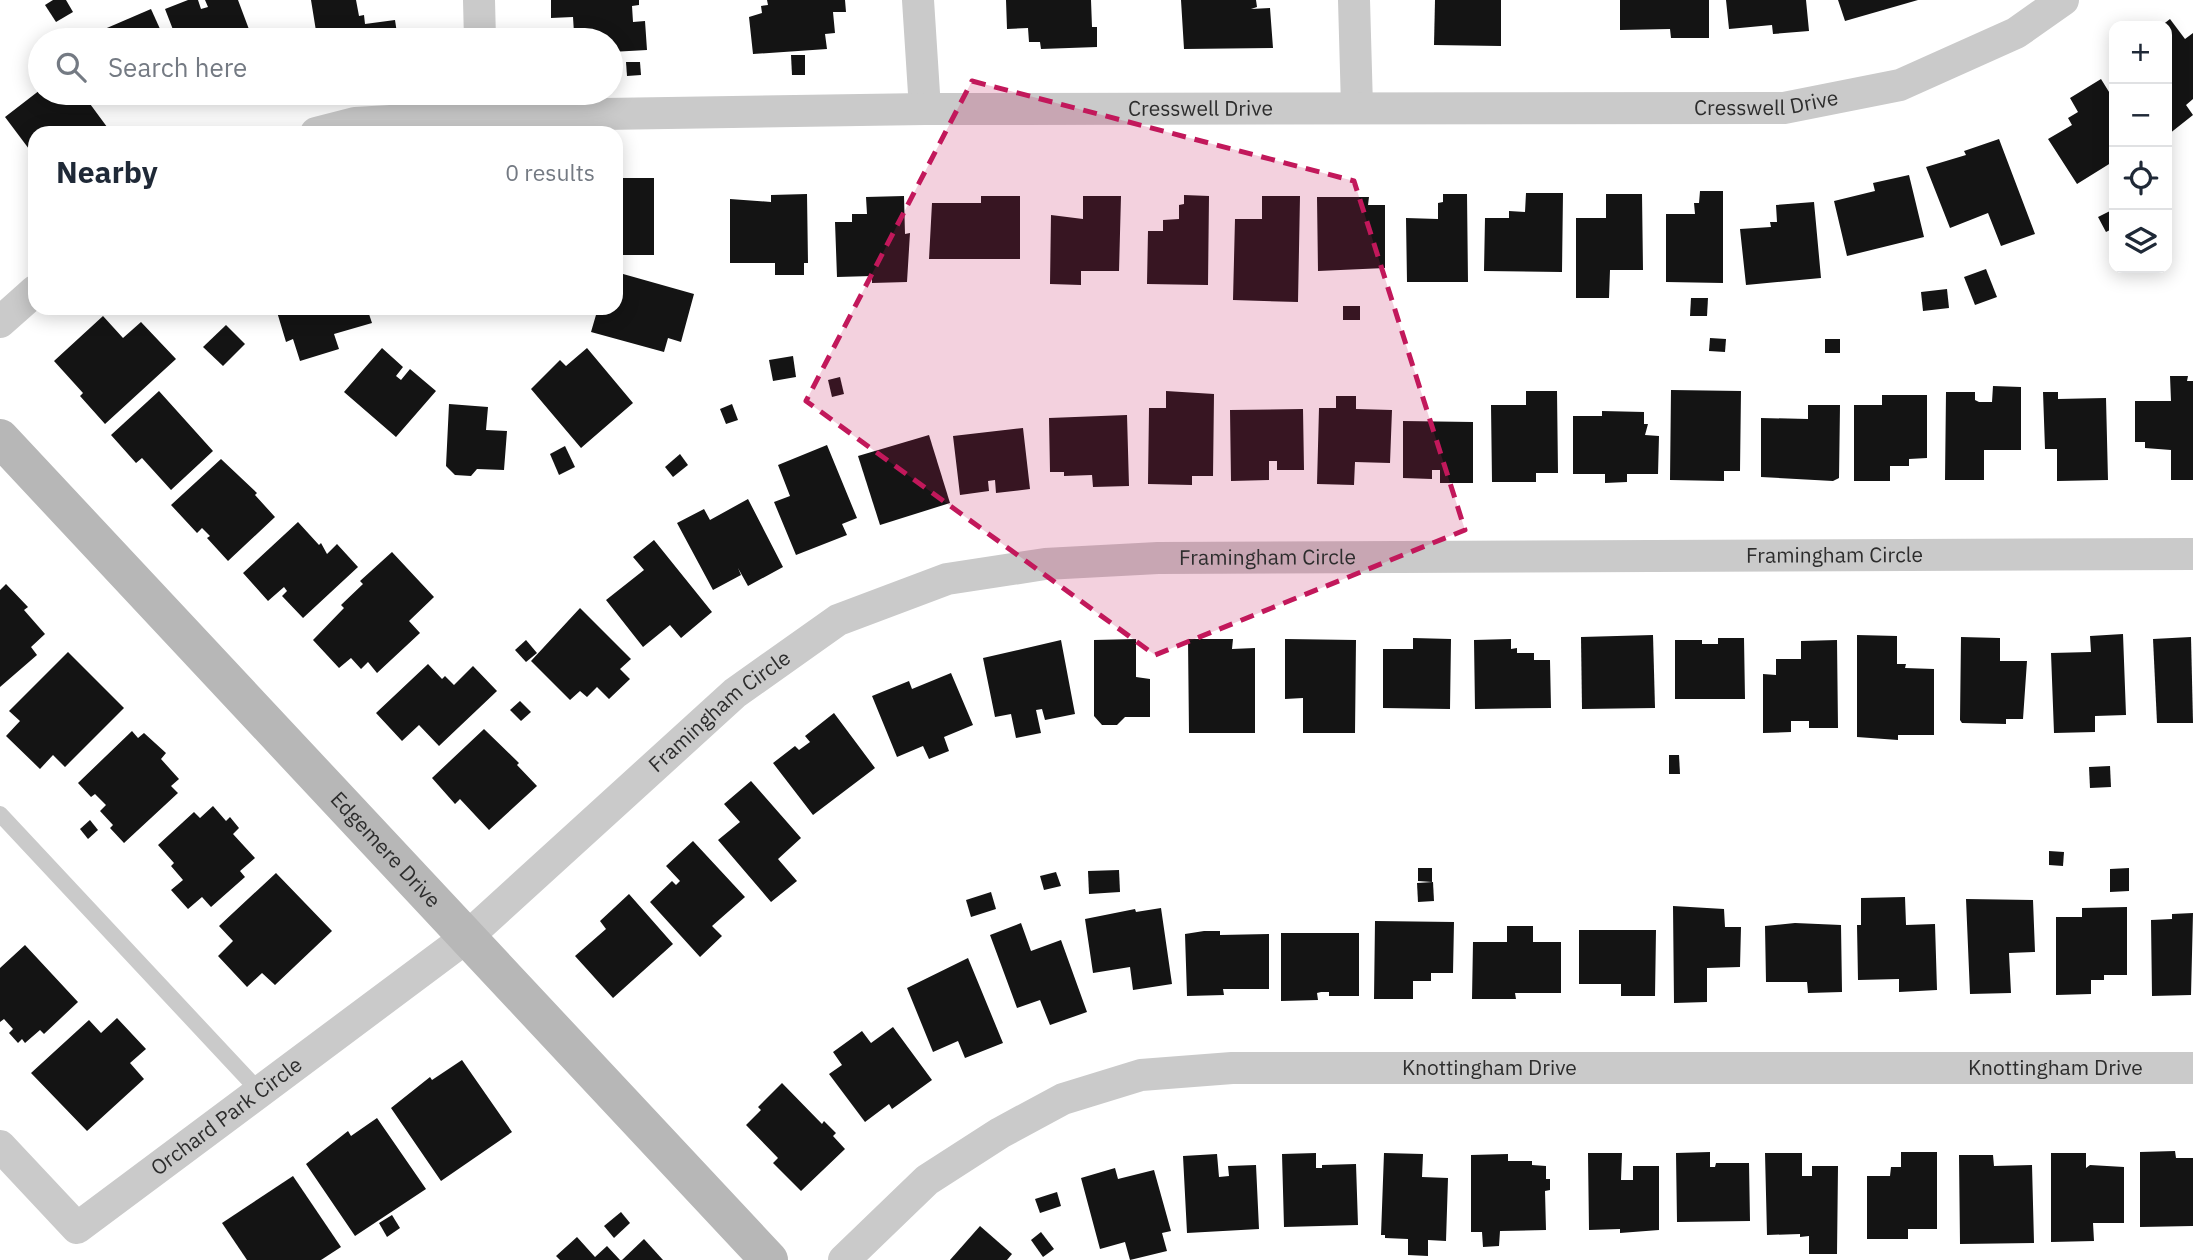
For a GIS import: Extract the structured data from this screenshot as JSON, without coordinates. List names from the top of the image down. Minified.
{"streets":{"street":["Cresswell Drive","Framingham Circle","Edgemere Drive","Knottingham Drive","Orchard Park Circle"]},"crossings":[["Framingham Circle","Edgemere Drive"],["Framingham Circle","Orchard Park Circle"],["Edgemere Drive","Orchard Park Circle"]],"page":{"map_buttons":["+","−"],"search":"Search here","heading":["Nearby","0 results"]}}
